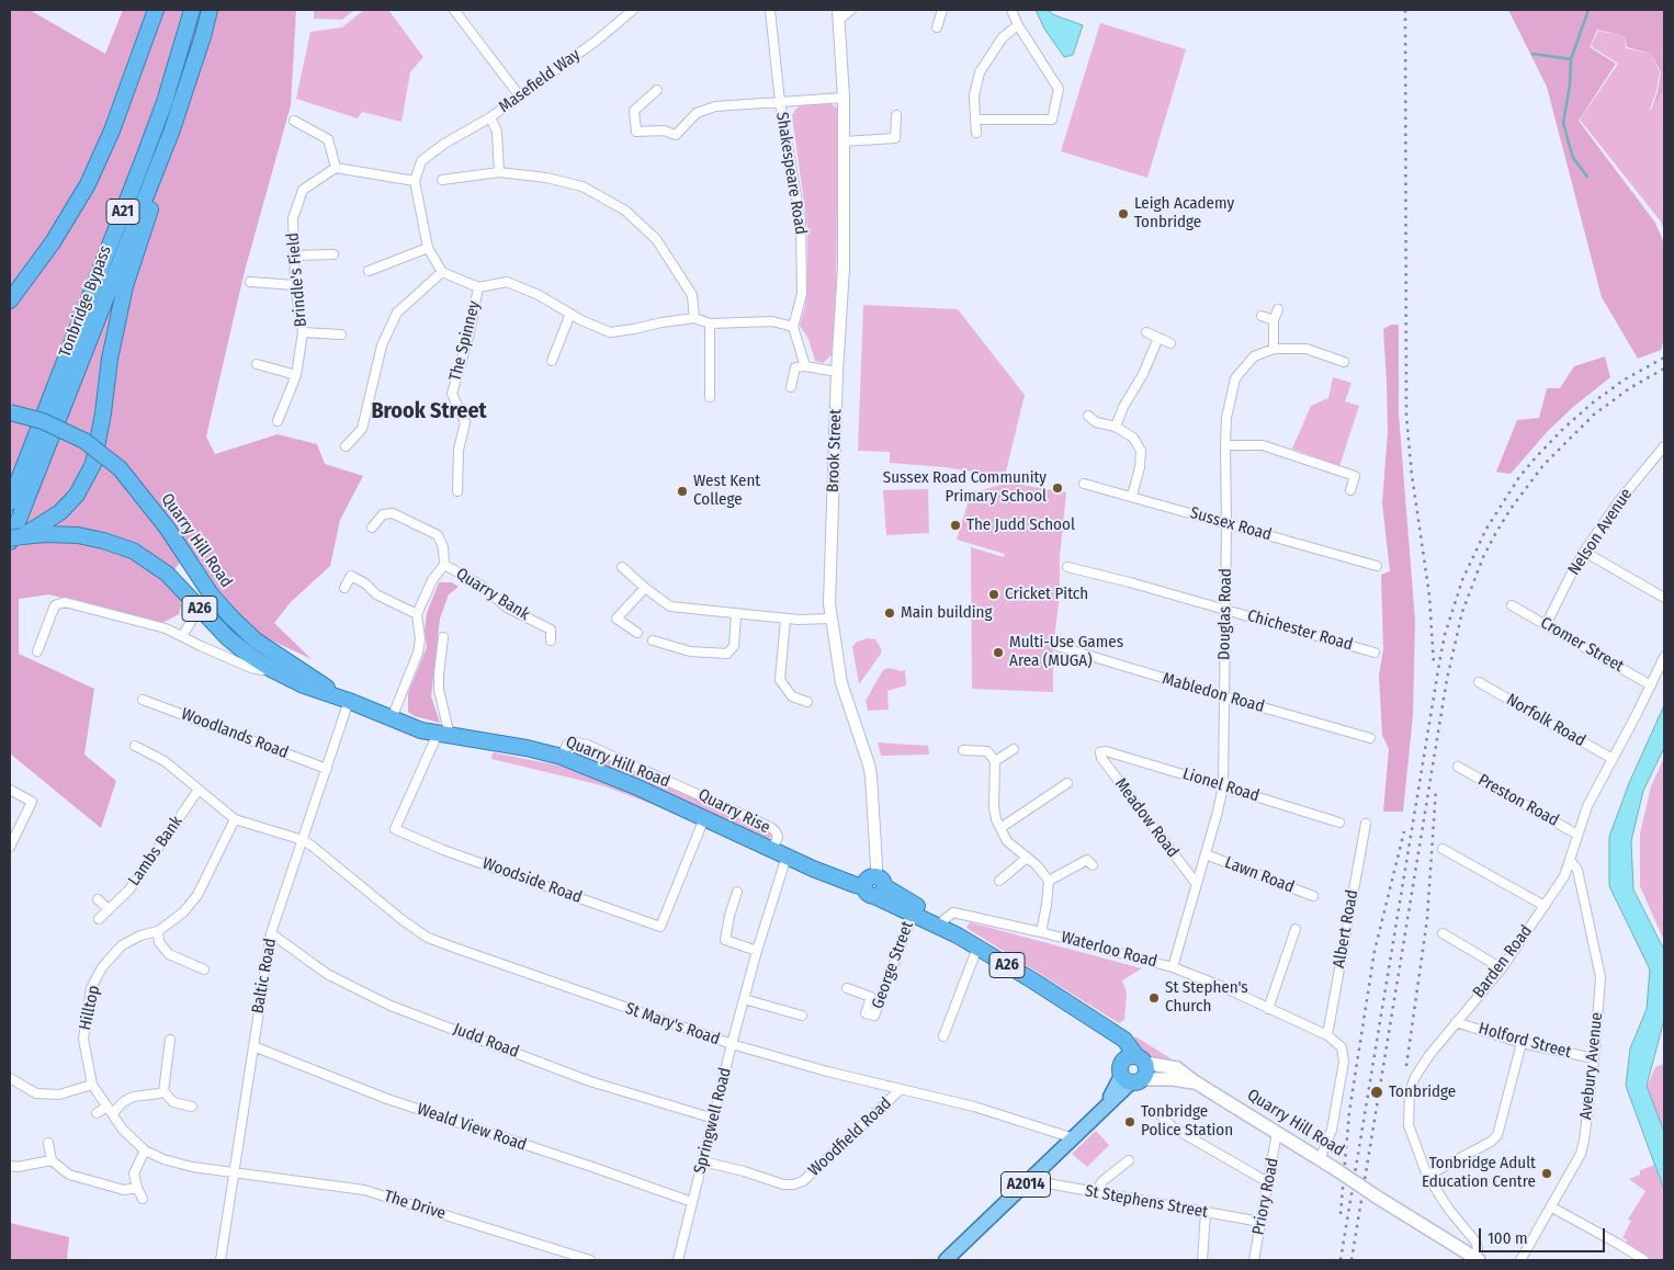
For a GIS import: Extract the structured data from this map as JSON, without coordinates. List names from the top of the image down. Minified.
{"streets":{"highway":["A21","Tonbridge Bypass","Quarry Hill Road","A26"],"main road":["A2014"],"street":["Masefield Way","Shakespeare Road","Brindle's Field","The Spinney","Brook Street","Sussex Road","Nelson Avenue","Quarry Bank","Douglas Road","Chichester Road","Cromer Street","Mabledon Road","Norfolk Road","Woodlands Road","Lionel Road","Preston Road","Quarry Rise","Meadow Road","Lambs Bank","Lawn Road","Woodside Road","Albert Road","Waterloo Road","Barden Road","George Street","Baltic Road","Hilltop","St Mary's Road","Judd Road","Holford Street","Avebury Avenue","Springwell Road","Weald View Road","Woodfield Road","Priory Road","St Stephens Street","The Drive"]},"crossings":[["Brook Street","Quarry Hill Road"],["Sussex Road","Douglas Road"],["Nelson Avenue","Cromer Street"],["Quarry Hill Road","Quarry Rise"],["Quarry Hill Road","Woodside Road"],["Quarry Hill Road","Waterloo Road"],["Quarry Hill Road","Barden Road"],["Quarry Hill Road","George Street"],["Quarry Hill Road","Baltic Road"],["Quarry Hill Road","Springwell Road"],["Quarry Hill Road","A2014"],["Quarry Hill Road","Priory Road"],["Douglas Road","Chichester Road"],["Douglas Road","Mabledon Road"],["Douglas Road","Lionel Road"],["Douglas Road","Meadow Road"],["Douglas Road","Lawn Road"],["Douglas Road","Waterloo Road"],["Cromer Street","Barden Road"],["Norfolk Road","Barden Road"],["Woodlands Road","Baltic Road"],["Lionel Road","Meadow Road"],["Preston Road","Barden Road"],["Albert Road","Waterloo Road"],["Barden Road","Holford Street"],["Barden Road","Avebury Avenue"],["Baltic Road","Hilltop"],["Baltic Road","St Mary's Road"],["Baltic Road","Judd Road"],["Baltic Road","Weald View Road"],["Baltic Road","The Drive"],["Hilltop","The Drive"],["St Mary's Road","Springwell Road"],["St Mary's Road","Woodfield Road"],["St Mary's Road","A2014"],["Judd Road","Springwell Road"],["Holford Street","Avebury Avenue"],["Springwell Road","Weald View Road"],["Springwell Road","Woodfield Road"],["A2014","St Stephens Street"],["Priory Road","St Stephens Street"]],"districts":["Brook Street"],"places":["Leigh Academy Tonbridge","Sussex Road Community Primary School","West Kent College","The Judd School","Cricket Pitch","Main building","Multi-Use Games Area (MUGA)","St Stephen's Church","Tonbridge","Tonbridge Police Station","Tonbridge Adult Education Centre"],"scale_bar":"100 m"}
